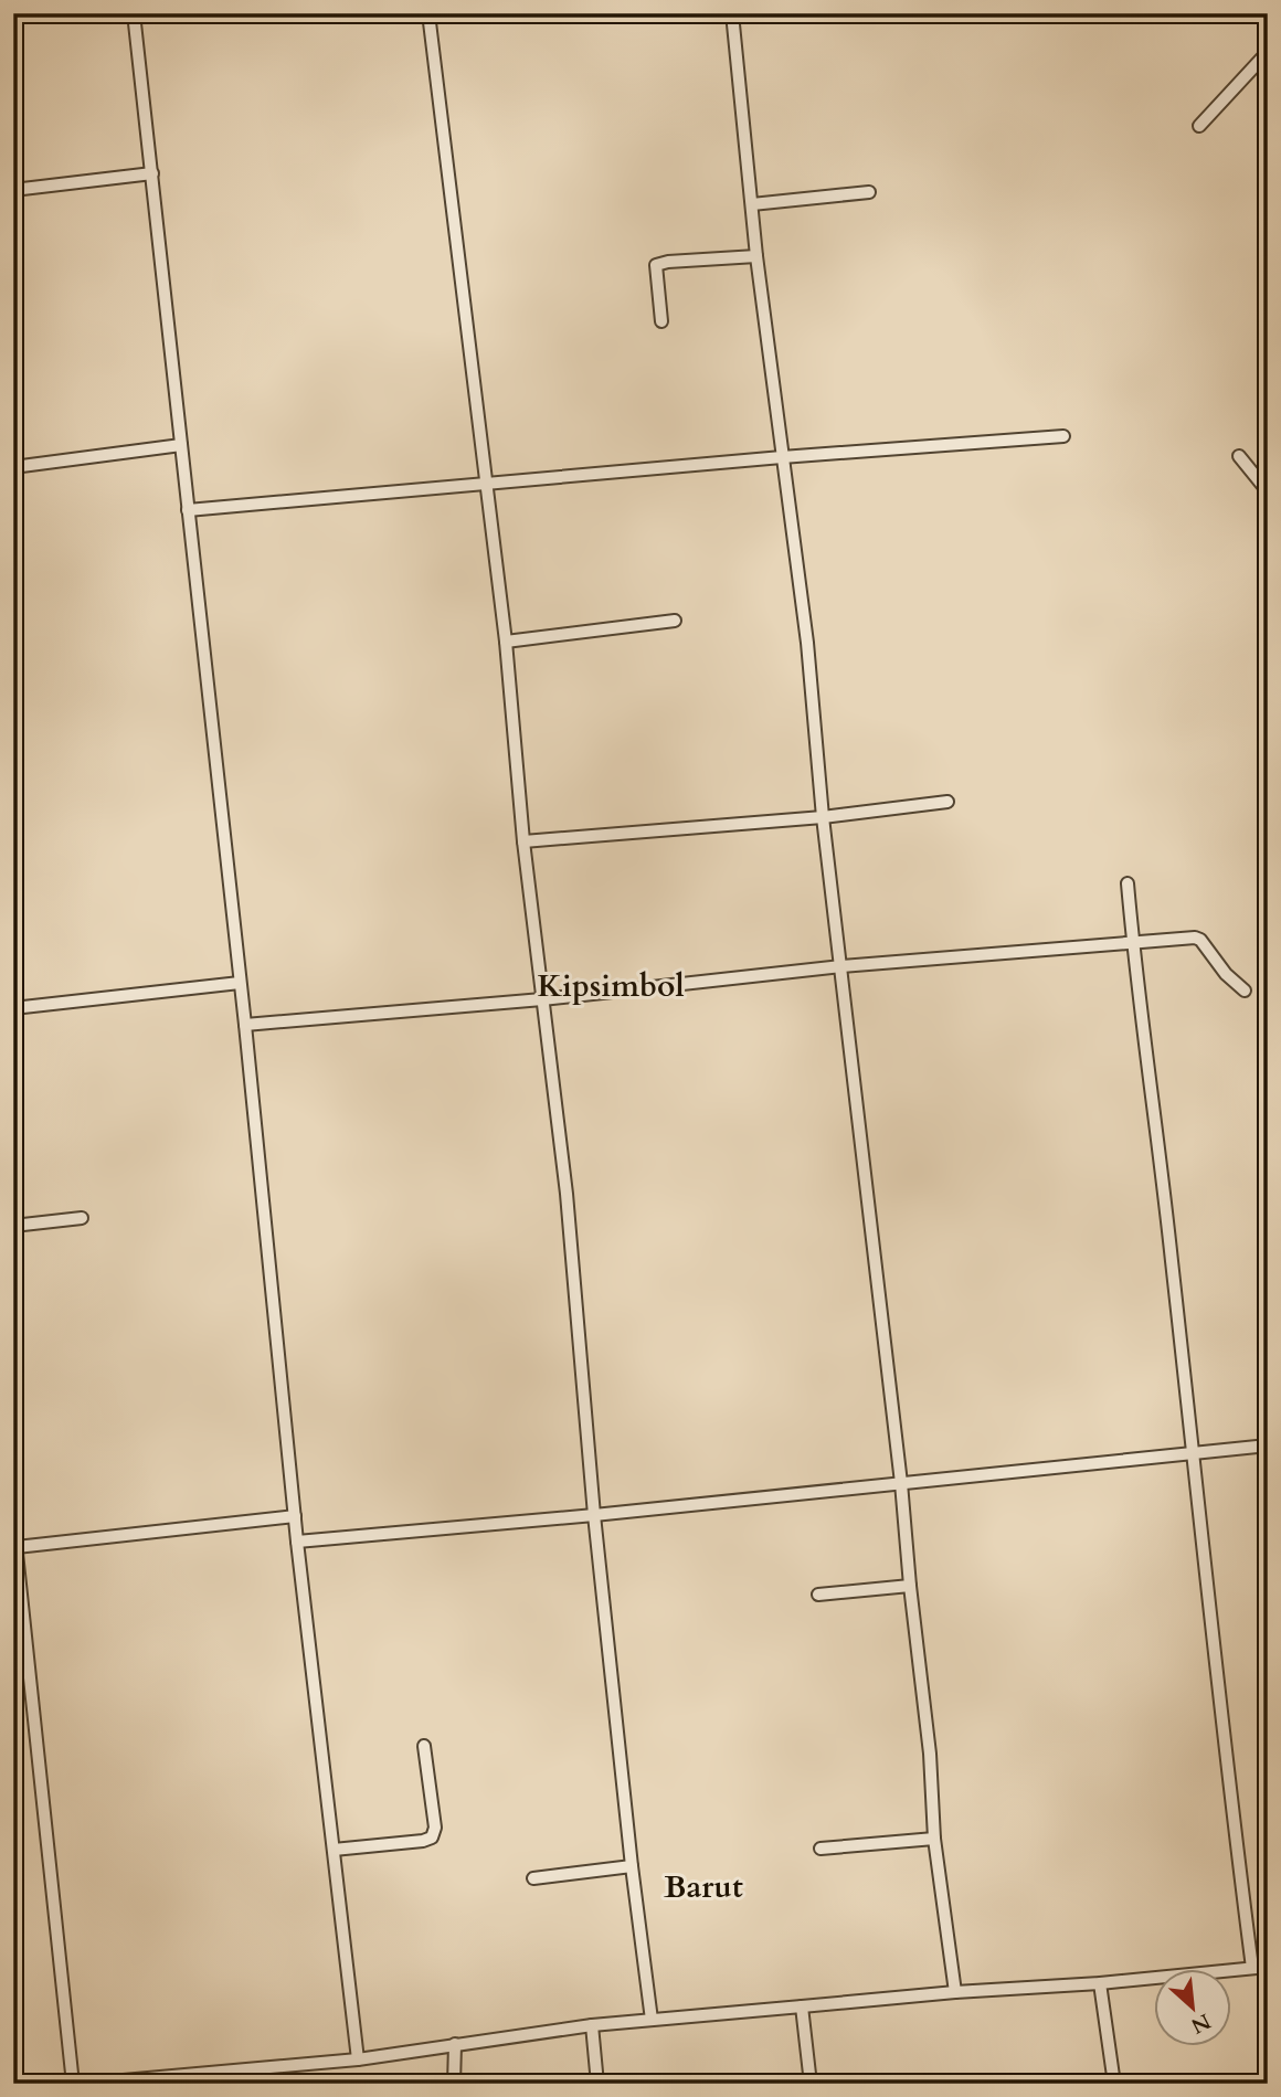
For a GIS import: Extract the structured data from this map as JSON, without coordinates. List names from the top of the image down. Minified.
{"districts":["Kipsimbol","Barut"],"north":"bottom right"}
